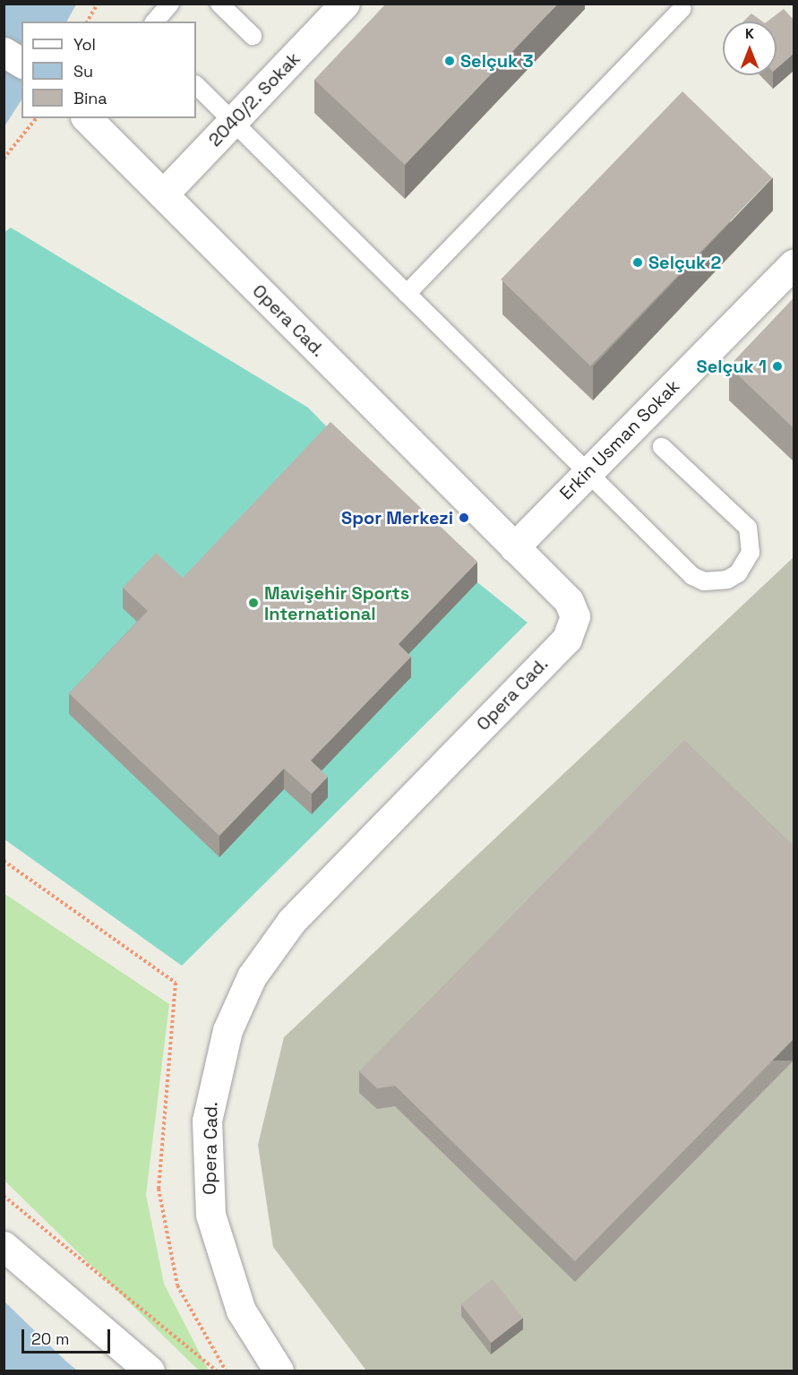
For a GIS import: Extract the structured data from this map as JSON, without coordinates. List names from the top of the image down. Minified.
{"streets":{"street":["2040/2. Sokak","Opera Cad.","Erkin Usman Sokak"]},"crossings":[["2040/2. Sokak","Opera Cad."],["Opera Cad.","Erkin Usman Sokak"]],"places":["Selçuk 3","Selçuk 2","Selçuk 1","Spor Merkezi","Mavişehir Sports International"],"legend":["Yol","Su","Bina"],"scale_bar":"20 m","north":"top"}
